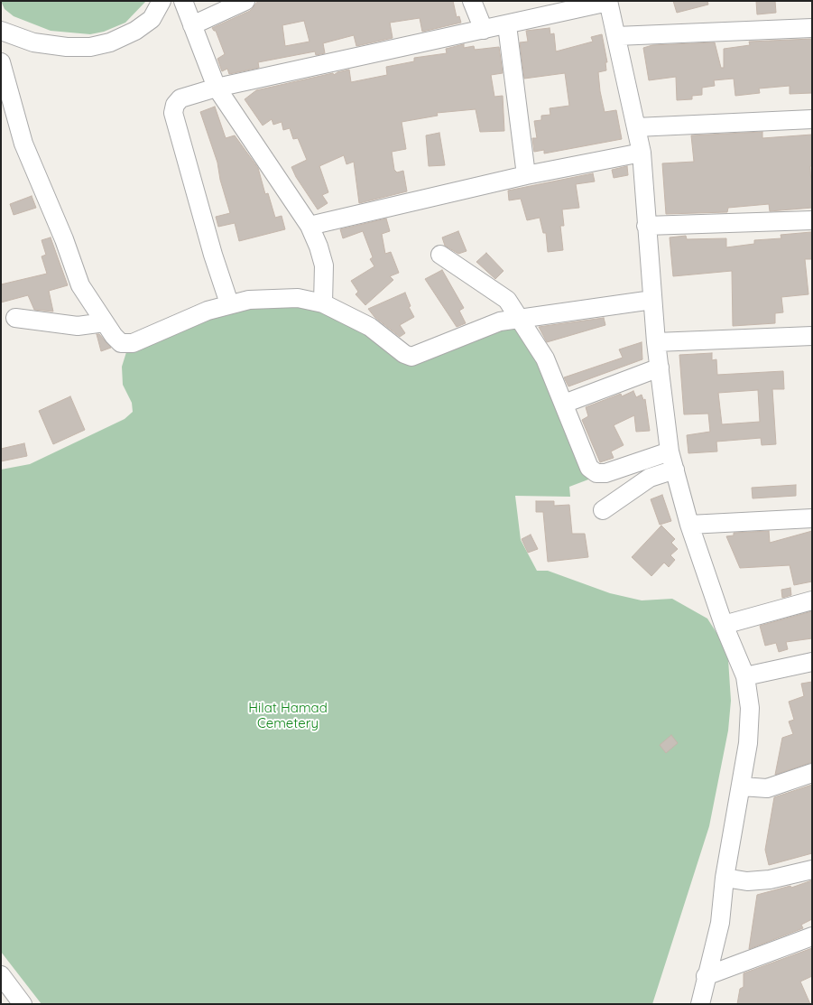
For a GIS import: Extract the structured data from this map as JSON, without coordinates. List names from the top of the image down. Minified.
{"parks":["Hilat Hamad Cemetery"]}
